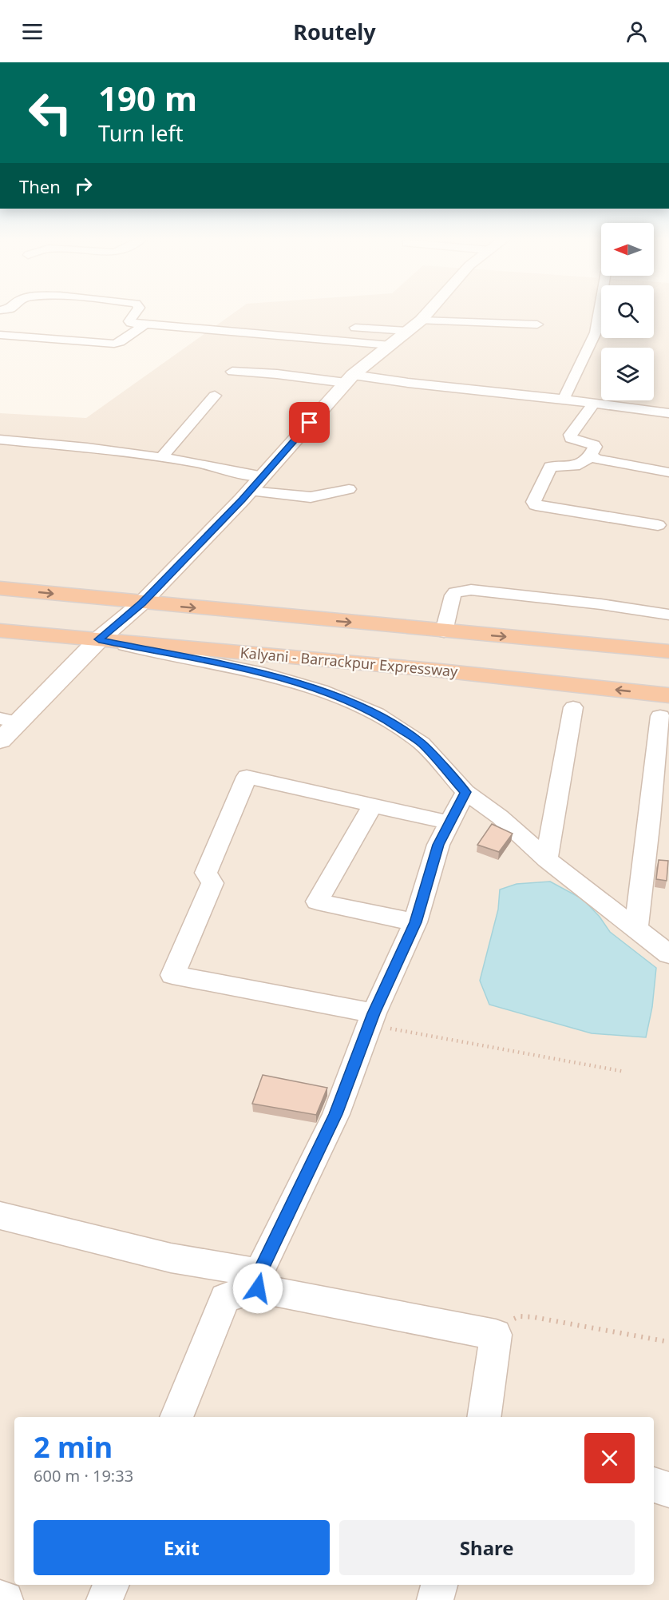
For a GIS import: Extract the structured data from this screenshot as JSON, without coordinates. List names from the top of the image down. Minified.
{"streets":{"highway":["Kalyani - Barrackpur Expressway"]},"north":"left","page":{"header":"Routely","turn":["190 m","Turn left"],"then":"Then","heading":["2 min","600 m · 19:33"],"buttons":["Exit","Share"]}}
